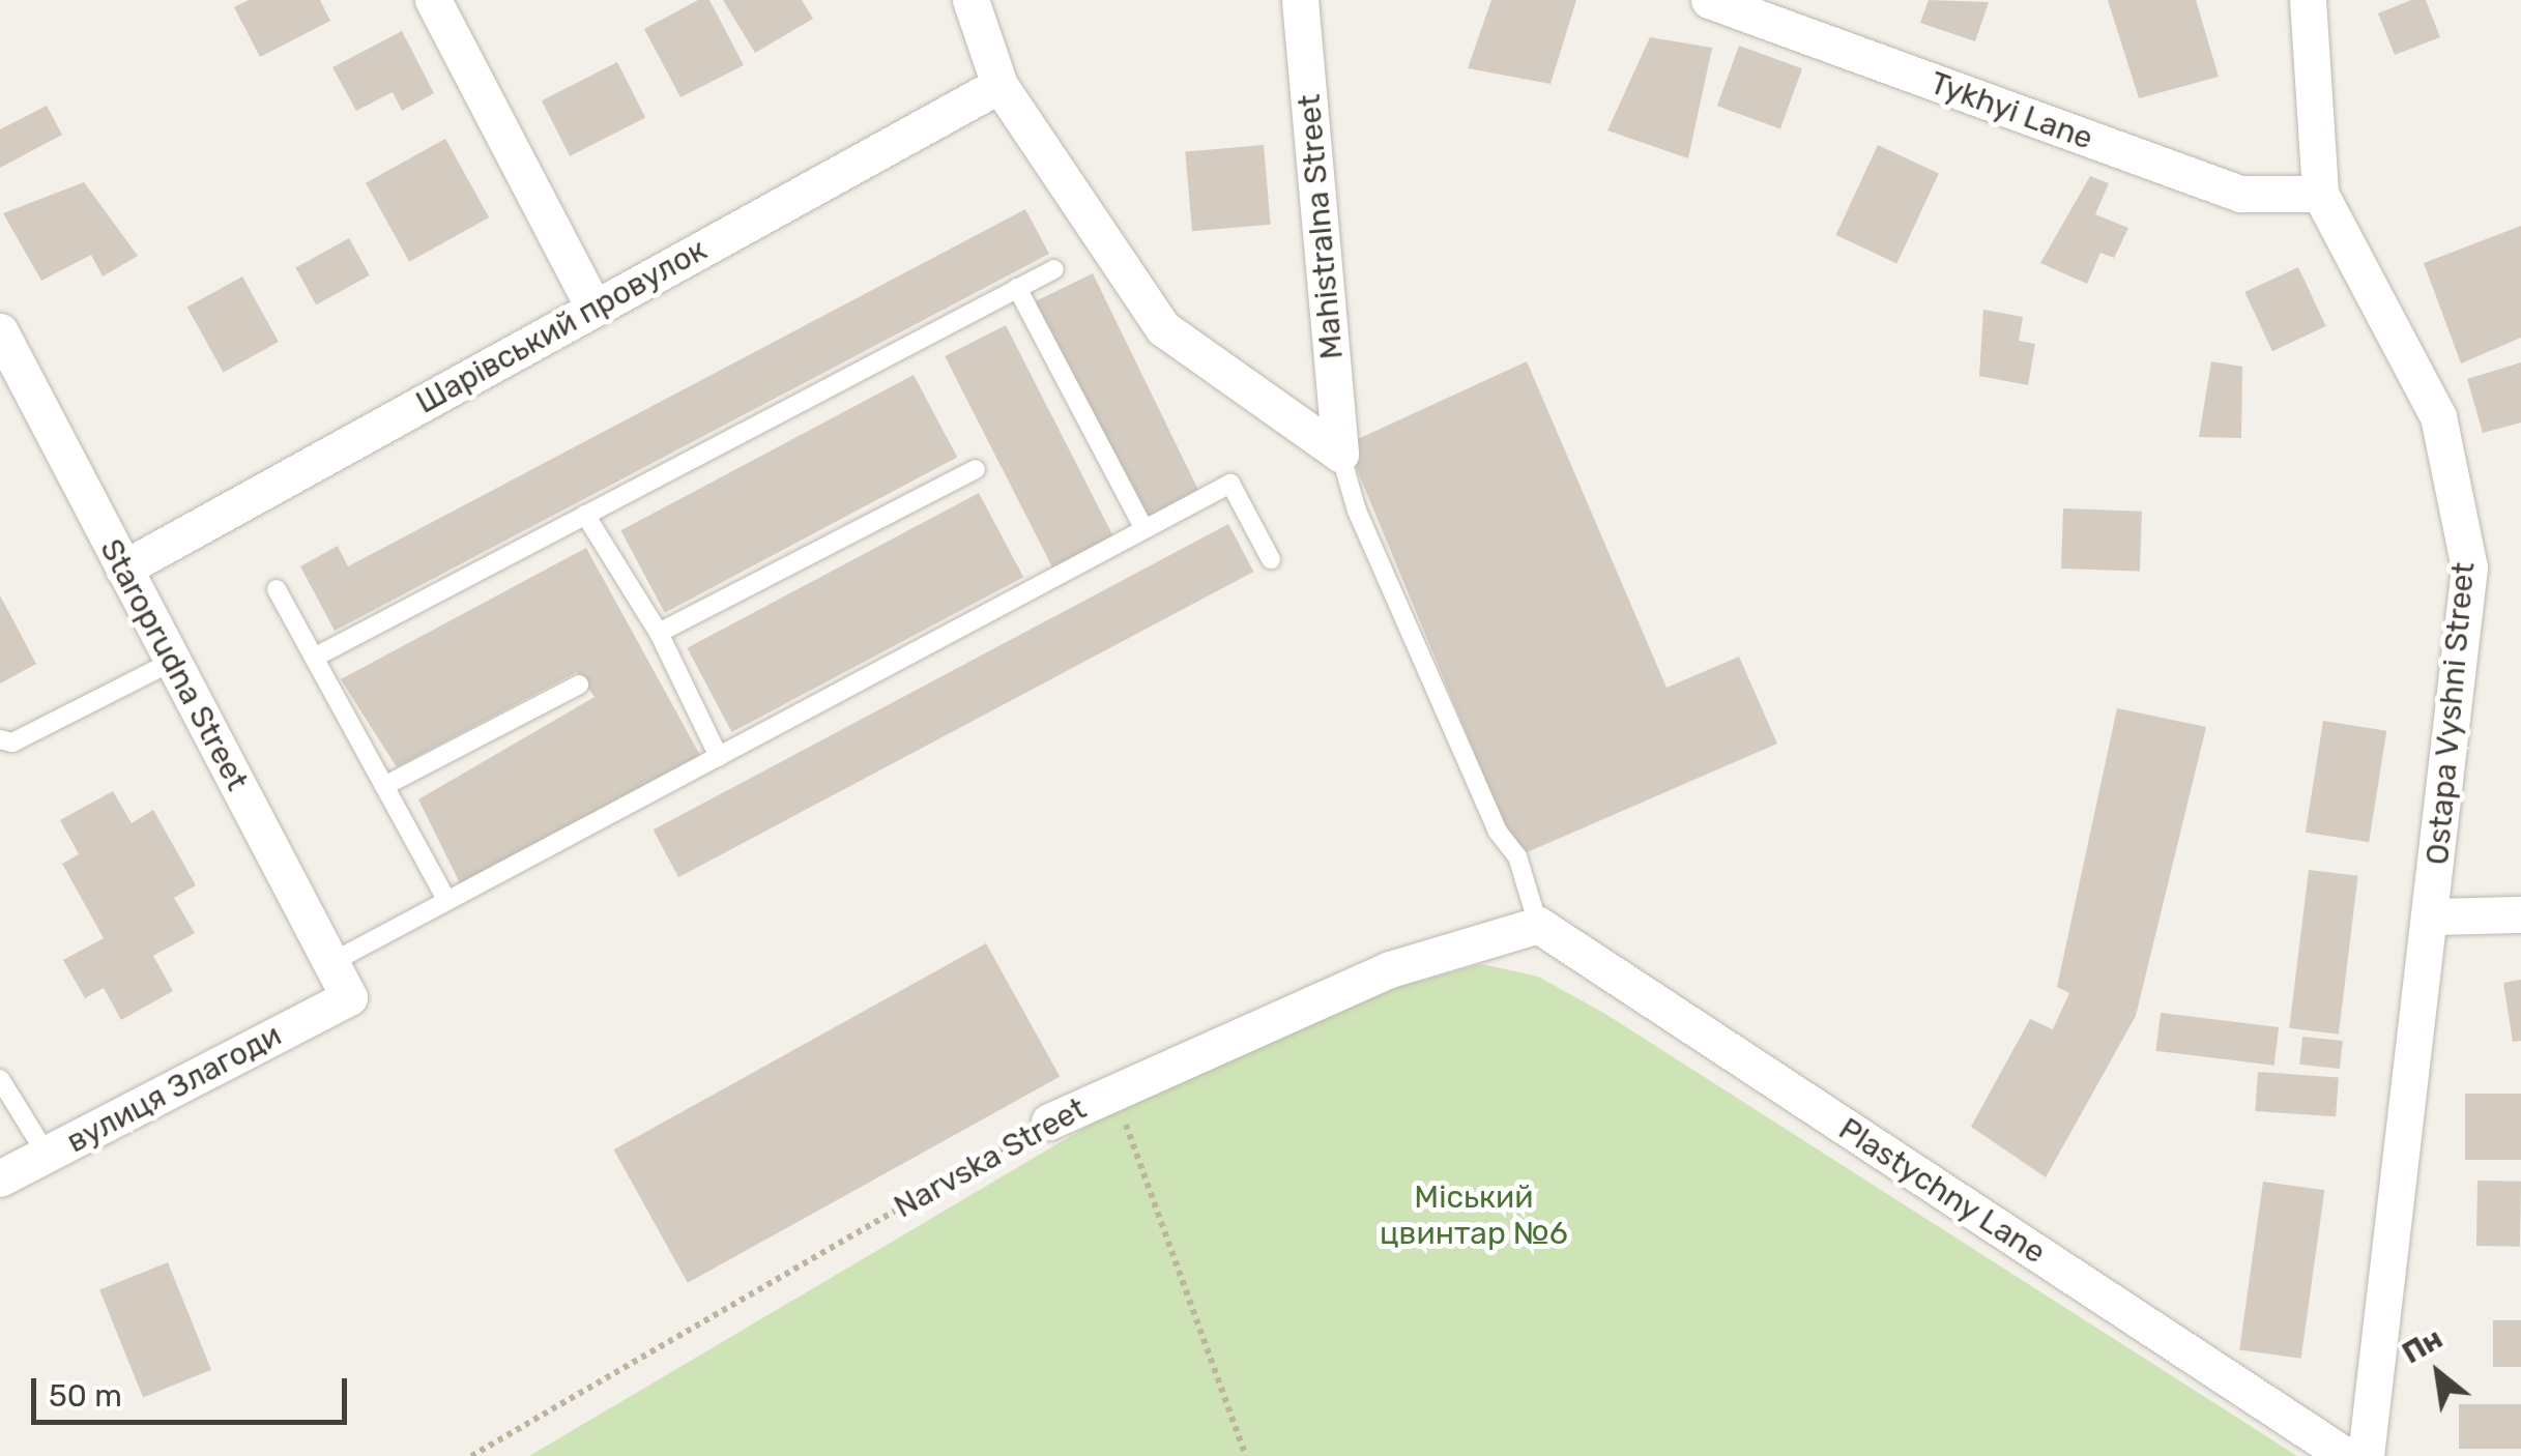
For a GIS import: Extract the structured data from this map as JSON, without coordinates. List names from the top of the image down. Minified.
{"streets":{"street":["Tykhyi Lane","Mahistralna Street","Шарівський провулок","Staroprudna Street","Ostapa Vyshni Street","вулиця Злагоди","Narvska Street","Plastychny Lane"]},"crossings":[["Tykhyi Lane","Ostapa Vyshni Street"],["Шарівський провулок","Staroprudna Street"],["Staroprudna Street","вулиця Злагоди"],["Narvska Street","Plastychny Lane"]],"parks":["Міський цвинтар №6"],"scale_bar":"50 m","north":"top left"}
